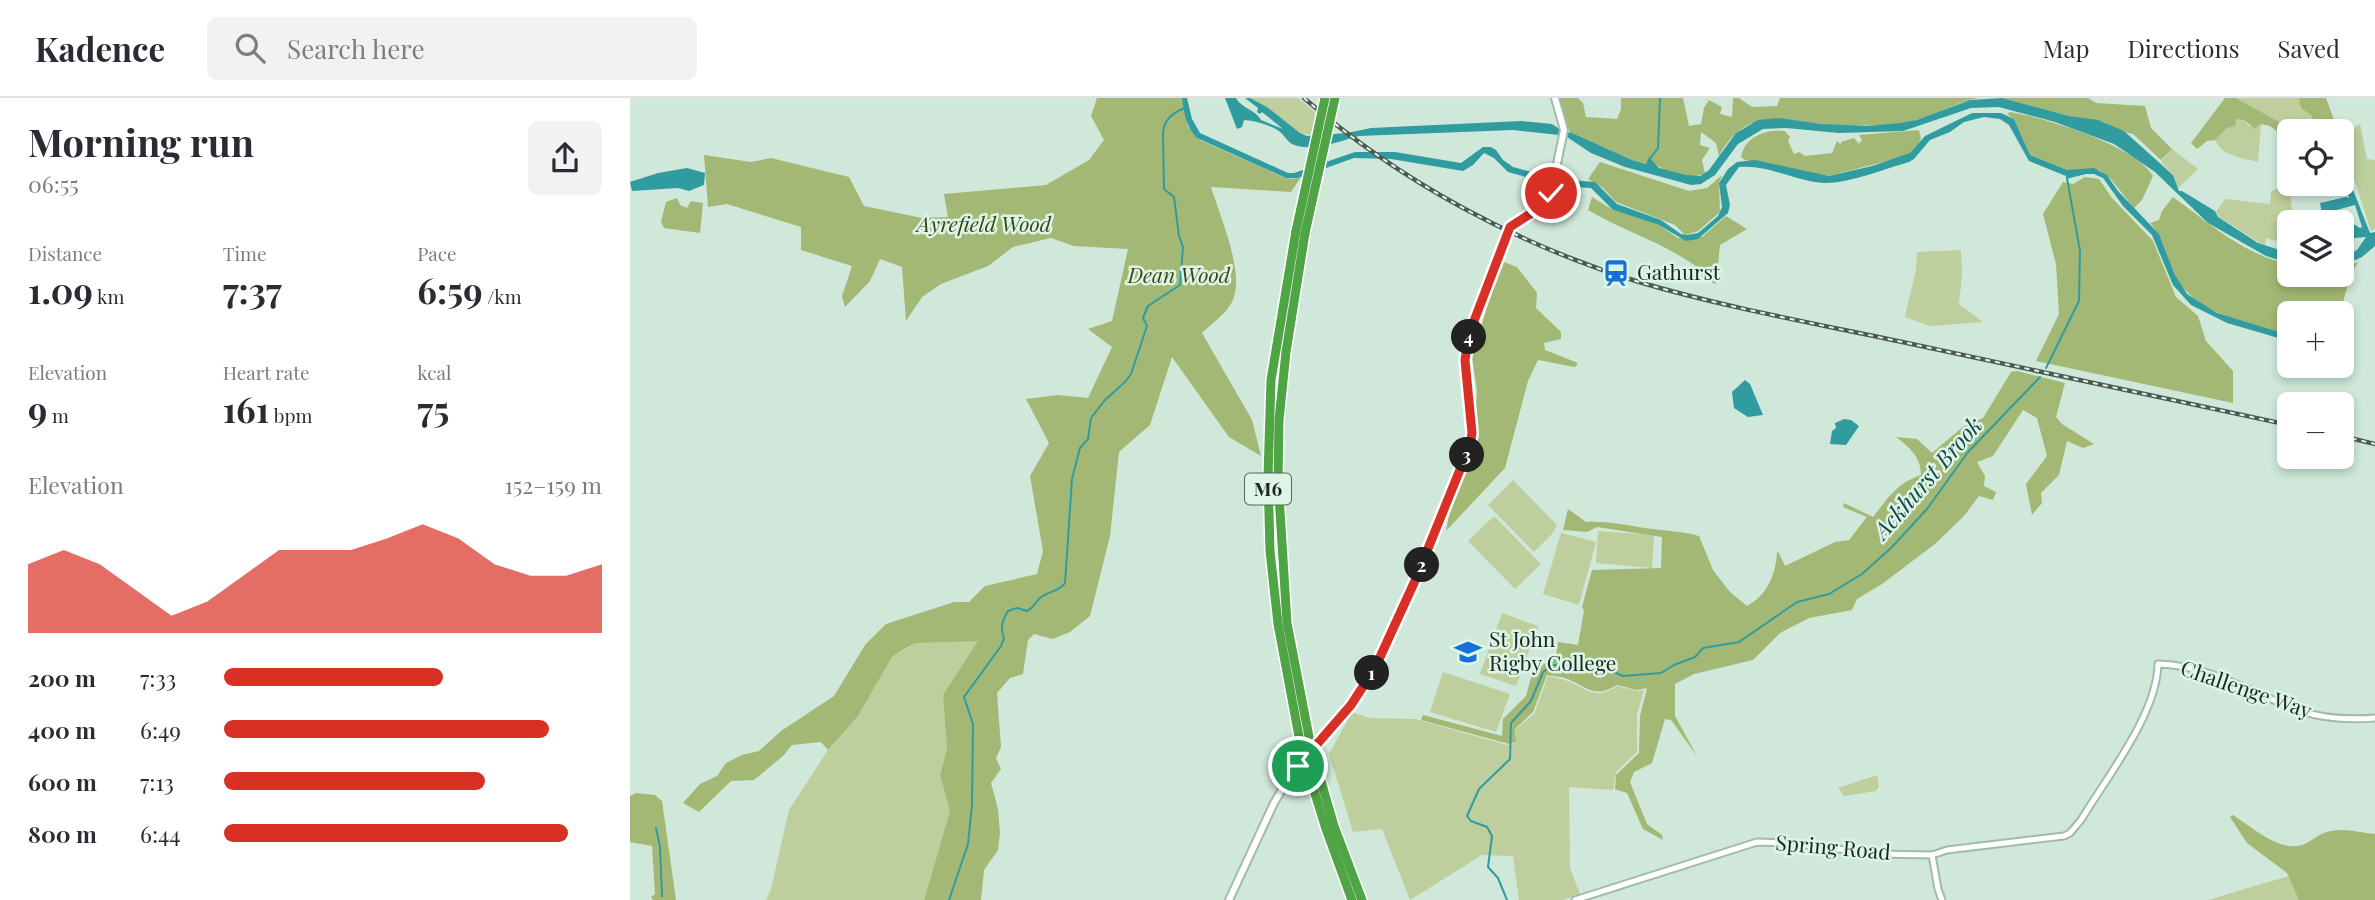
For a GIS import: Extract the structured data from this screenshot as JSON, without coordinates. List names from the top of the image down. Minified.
{"streets":{"highway":["M6"],"street":["Challenge Way","Spring Road"]},"crossings":[["Challenge Way","Spring Road"]],"water":["Ackhurst Brook"],"parks":["Ayrefield Wood","Dean Wood"],"places":{"station":["Gathurst"],"school or university":["St John Rigby College"]},"page":{"header":"Kadence","search":"Search here","nav":["Map","Directions","Saved"],"heading":["Morning run","06:55"],"map_buttons":["+","−"],"stats":[["Distance","1.09 km"],["Time","7:37"],["Pace","6:59 /km"],["Elevation","9 m"],["Heart rate","161 bpm"],["kcal","75"]],"pins":["4","3","2","1"],"chart":["Elevation","152–159 m"],"list":[{"name":"200 m","note":"7:33"},{"name":"400 m","note":"6:49"},{"name":"600 m","note":"7:13"},{"name":"800 m","note":"6:44"}]}}
